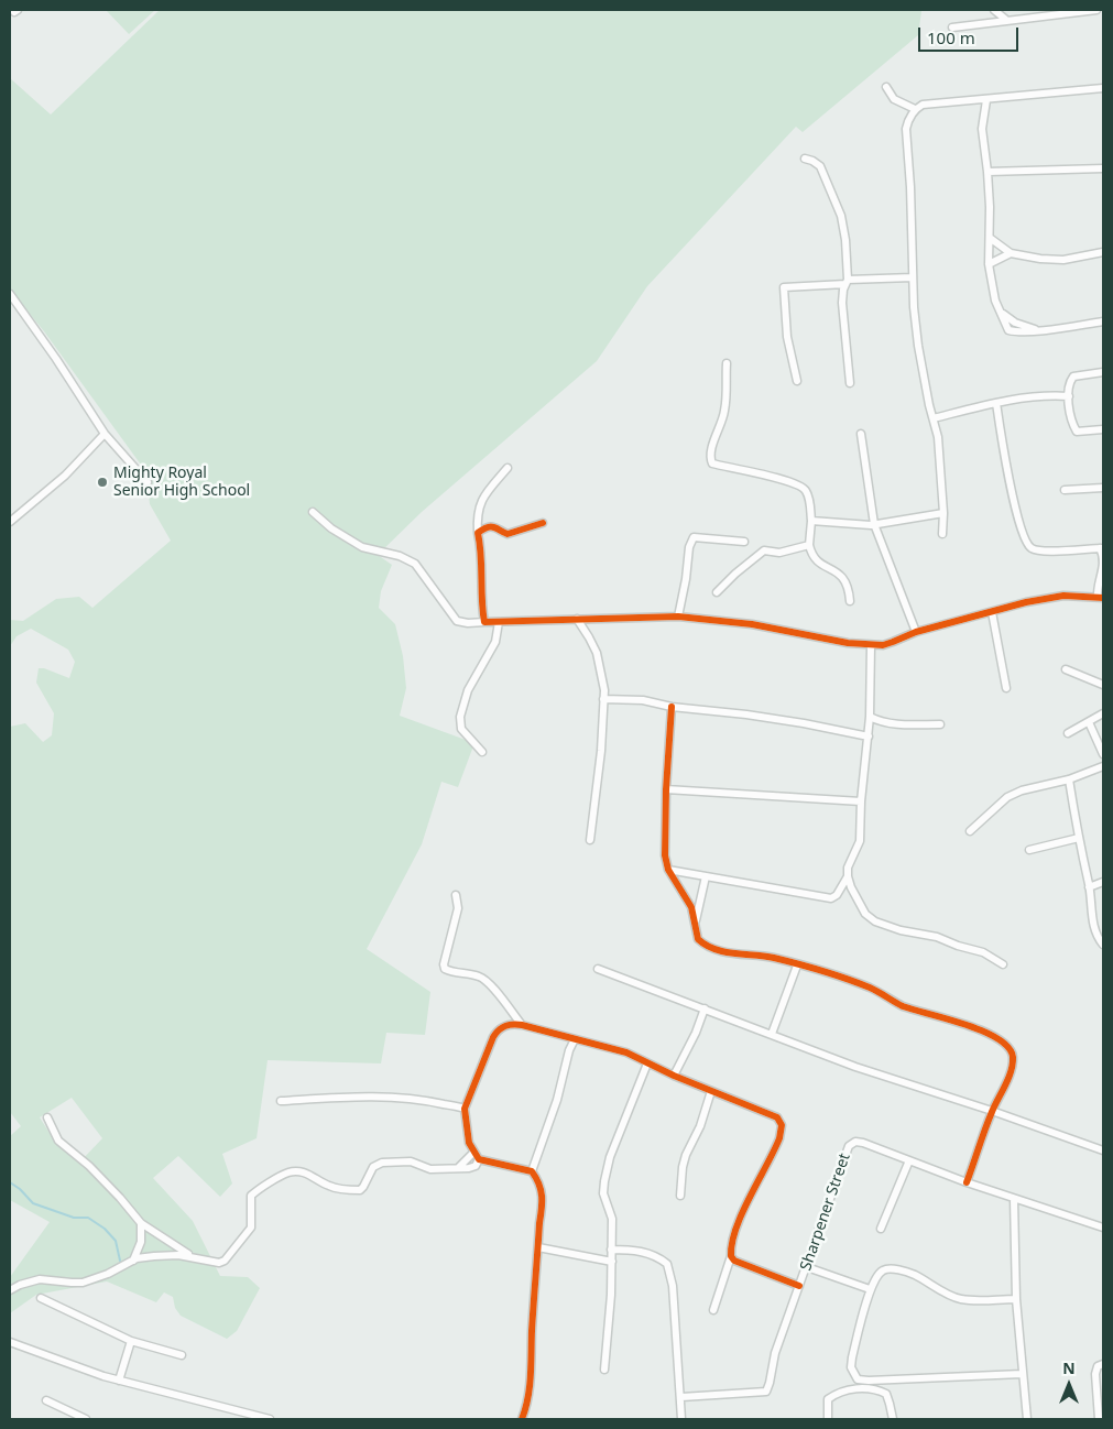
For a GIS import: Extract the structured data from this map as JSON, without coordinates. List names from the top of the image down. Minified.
{"streets":{"street":["Sharpener Street"]},"places":["Mighty Royal Senior High School"],"scale_bar":"100 m","north":"top"}
